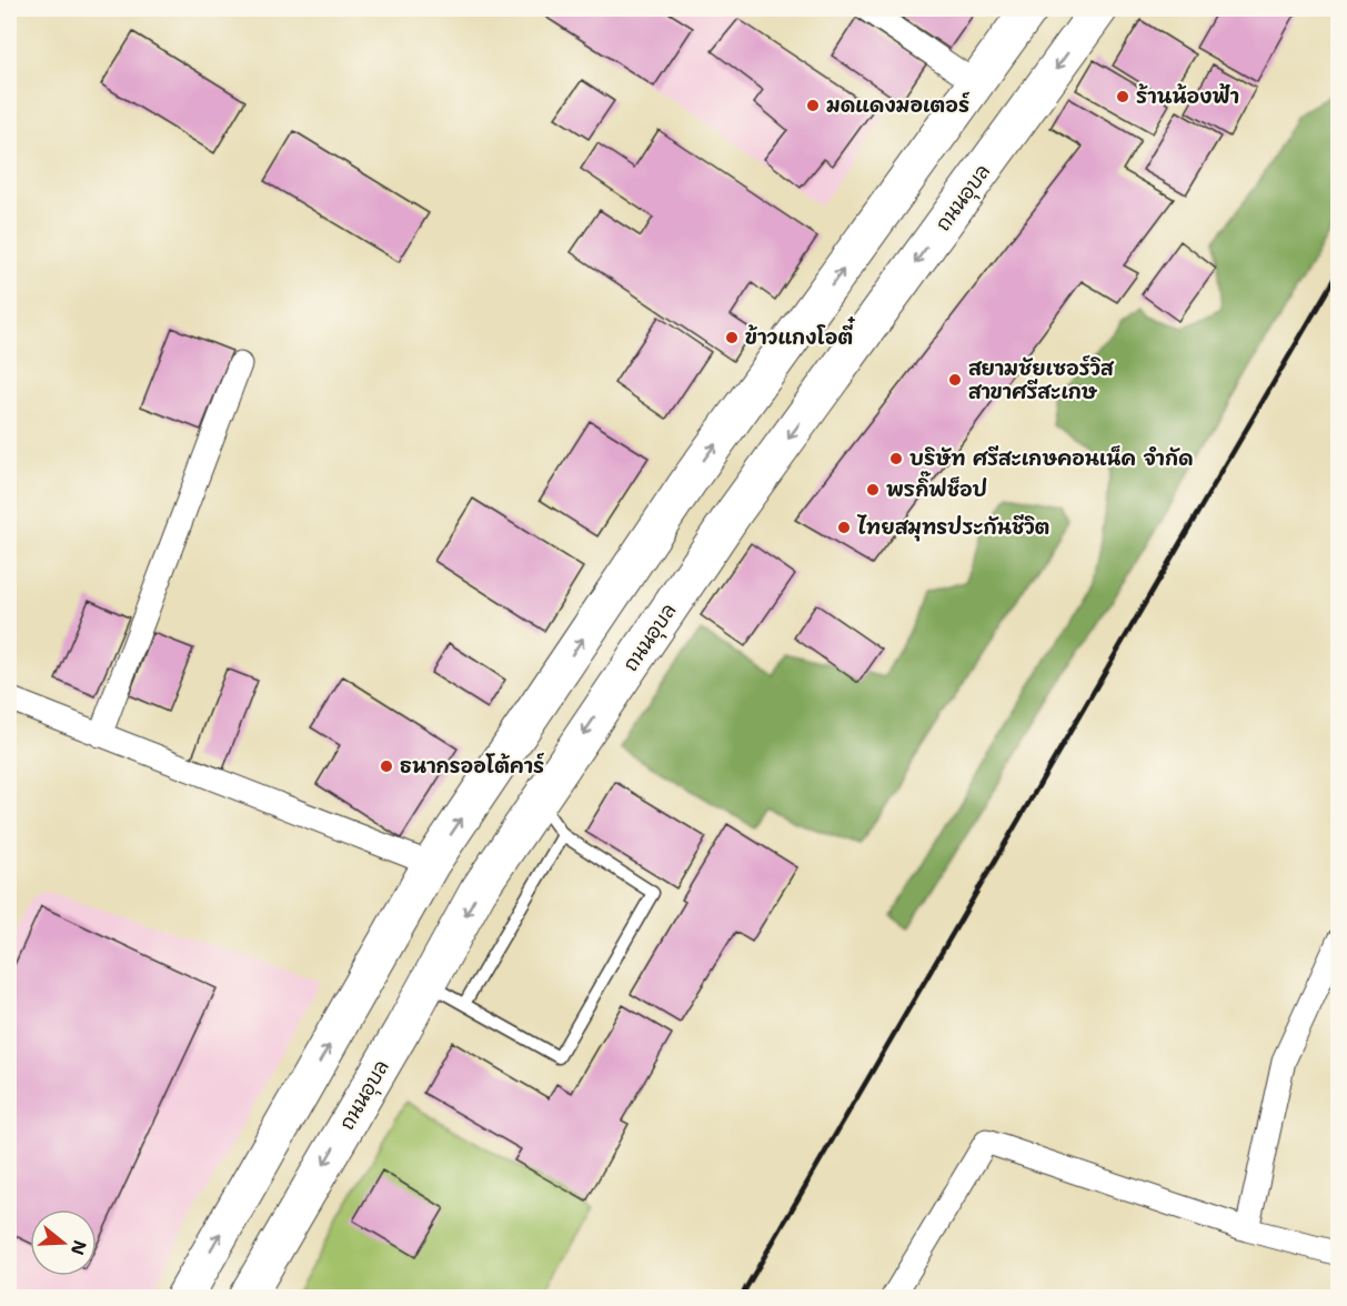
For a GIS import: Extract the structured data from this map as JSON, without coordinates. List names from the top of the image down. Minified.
{"streets":{"main road":["ถนนอุบล"]},"places":["ร้านน้องฟ้า","มดแดงมอเตอร์","ข้าวแกงโอตี๋","สยามชัยเซอร์วิส สาขาศรีสะเกษ","บริษัท ศรีสะเกษคอนเน็ค จำกัด","พรกิ๊ฟช็อป","ไทยสมุทรประกันชีวิต","ธนากรออโต้คาร์"],"north":"right"}
